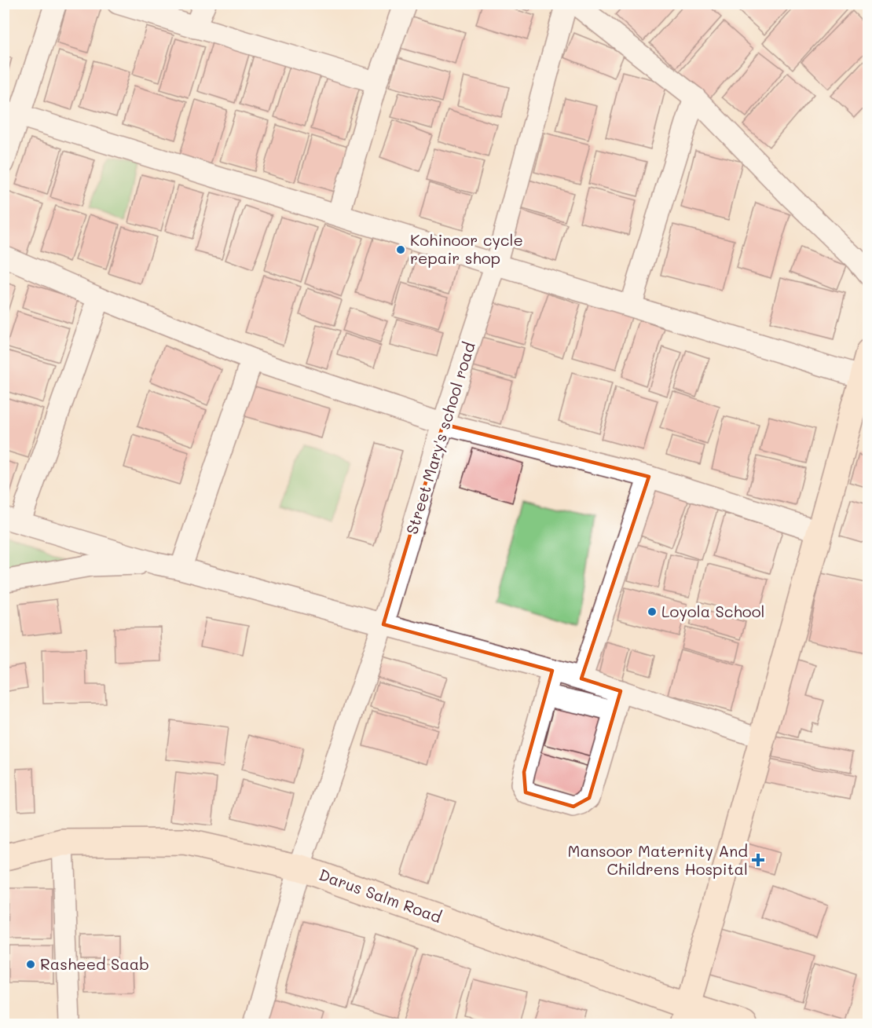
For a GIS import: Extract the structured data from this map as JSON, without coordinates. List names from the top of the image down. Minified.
{"streets":{"main road":["Darus Salm Road"],"street":["Street Mary's school road"]},"crossings":[["Street Mary's school road","Darus Salm Road"]],"places":{"other":["Kohinoor cycle repair shop","Loyola School","Rasheed Saab"],"health":["Mansoor Maternity And Childrens Hospital"]}}
